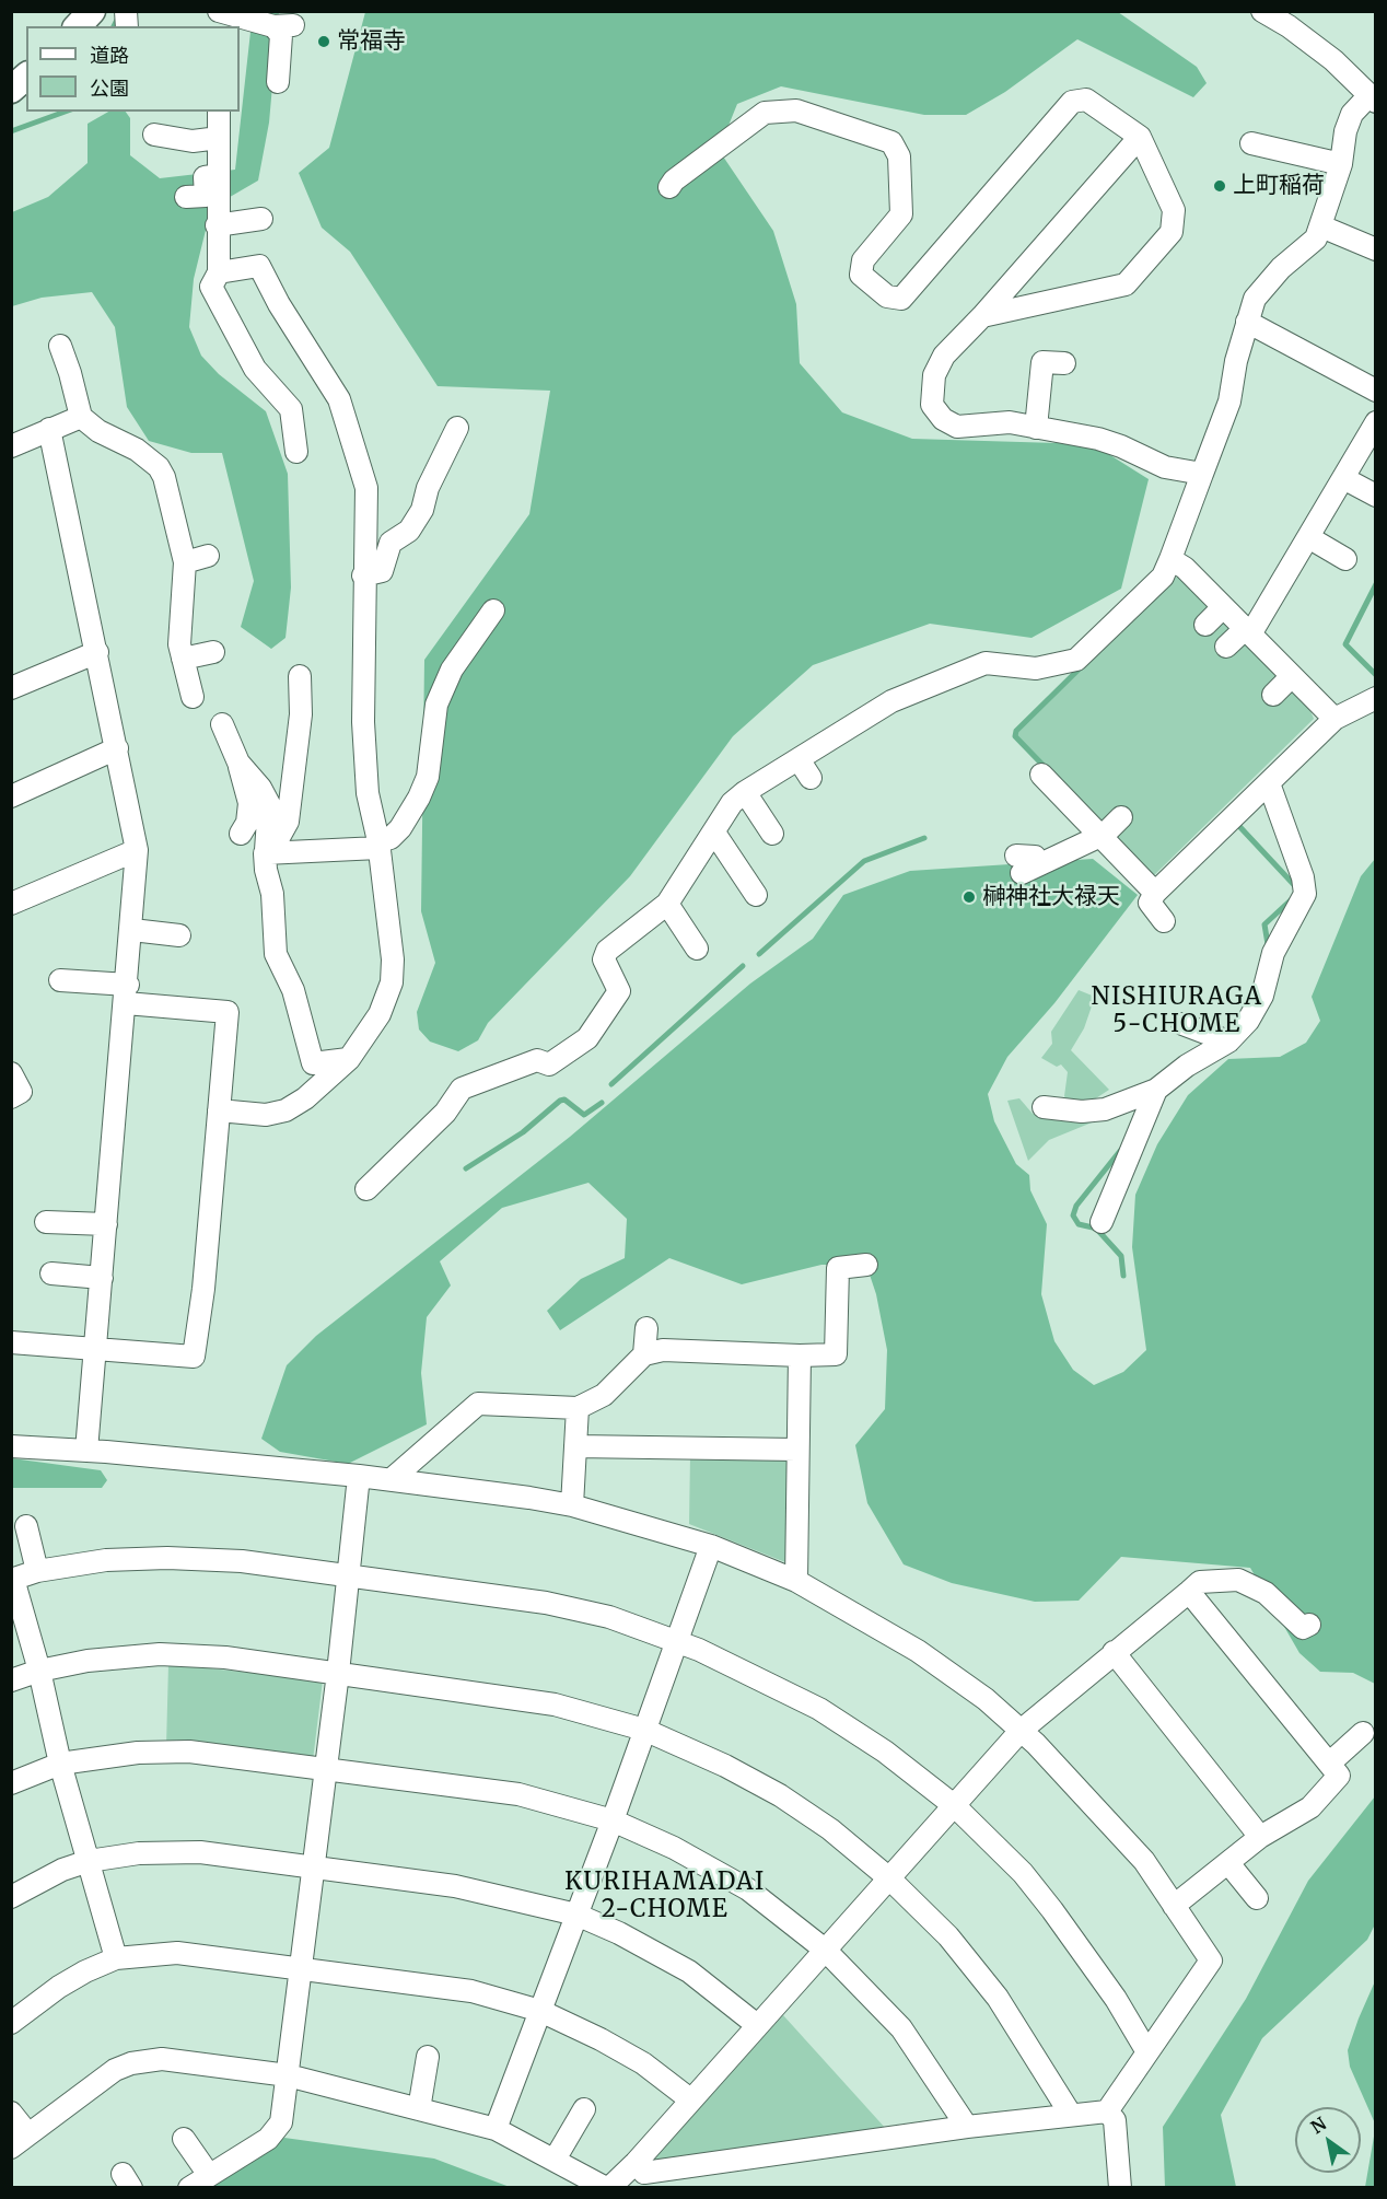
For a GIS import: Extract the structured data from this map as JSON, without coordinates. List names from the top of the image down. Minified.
{"districts":["NISHIURAGA 5-CHOME","KURIHAMADAI 2-CHOME"],"places":["常福寺","上町稲荷","榊神社大禄天"],"legend":["道路","公園"],"north":"top left"}
